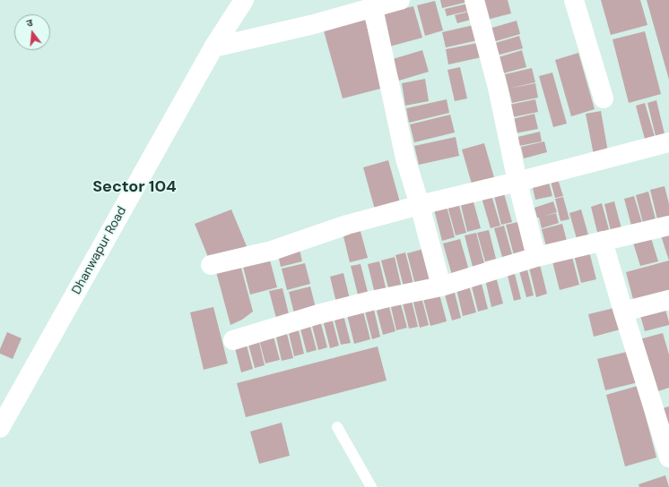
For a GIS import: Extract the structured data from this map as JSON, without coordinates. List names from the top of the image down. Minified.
{"streets":{"street":["Dhanwapur Road"]},"districts":["Sector 104"],"north":"top"}
